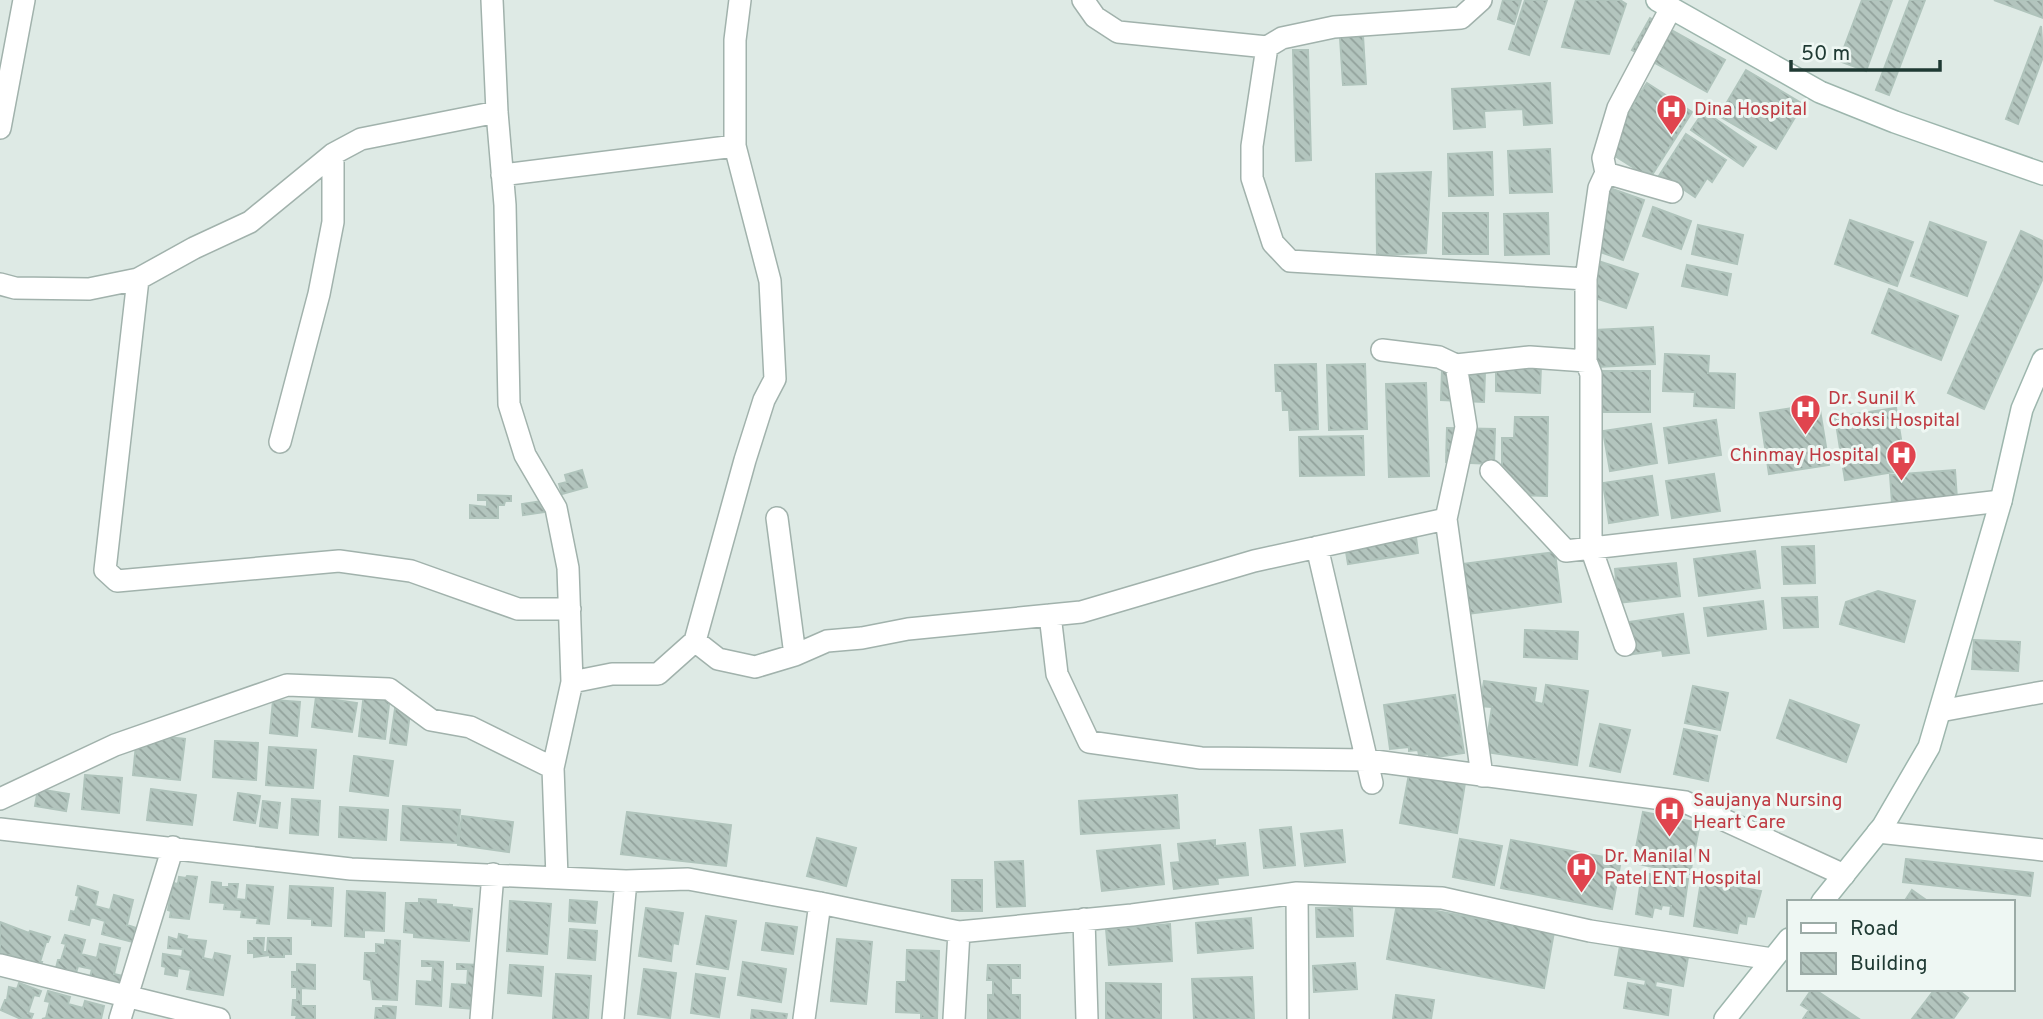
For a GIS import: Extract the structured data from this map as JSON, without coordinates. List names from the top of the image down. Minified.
{"places":{"hospital":["Dina Hospital","Dr. Sunil K Choksi Hospital","Chinmay Hospital","Saujanya Nursing Heart Care","Dr. Manilal N Patel ENT Hospital"]},"legend":["Road","Building"],"scale_bar":"50 m"}
